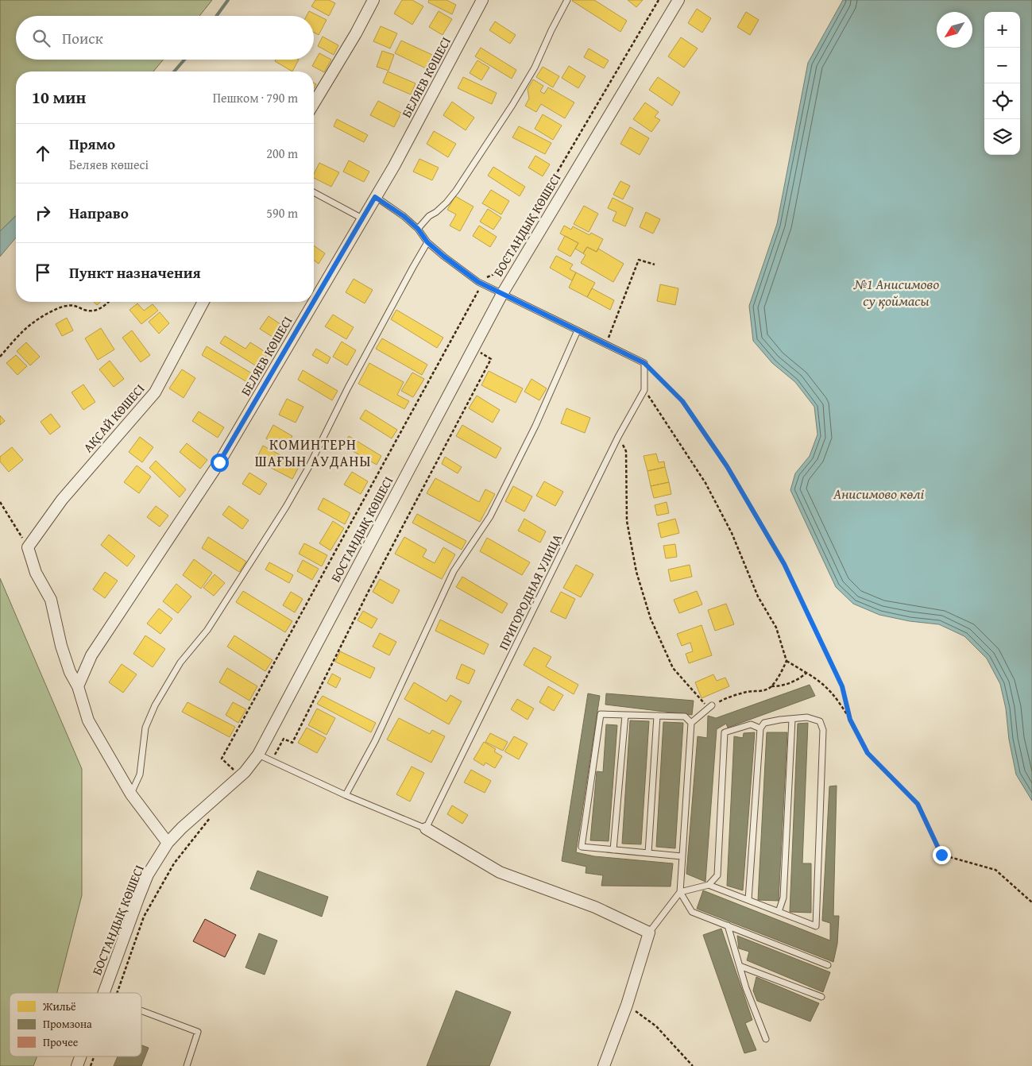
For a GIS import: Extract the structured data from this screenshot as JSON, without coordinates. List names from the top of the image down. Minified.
{"streets":{"street":["БЕЛЯЕВ КӨШЕСІ","БОСТАНДЫҚ КӨШЕСІ","АҚСАЙ КӨШЕСІ"],"lane":["ПРИГОРОДНАЯ УЛИЦА"]},"districts":["КОМИНТЕРН ШАҒЫН АУДАНЫ"],"water":["№1 Анисимово су қоймасы","Анисимово көлі"],"legend":["Жильё","Промзона","Прочее"],"north":"bottom left","page":{"map_buttons":["+","−"],"search":"Поиск","heading":["10 мин","Пешком · 790 m"],"list":[["Прямо","Беляев көшесі","200 m"],["Направо","590 m"],"Пункт назначения"]}}
